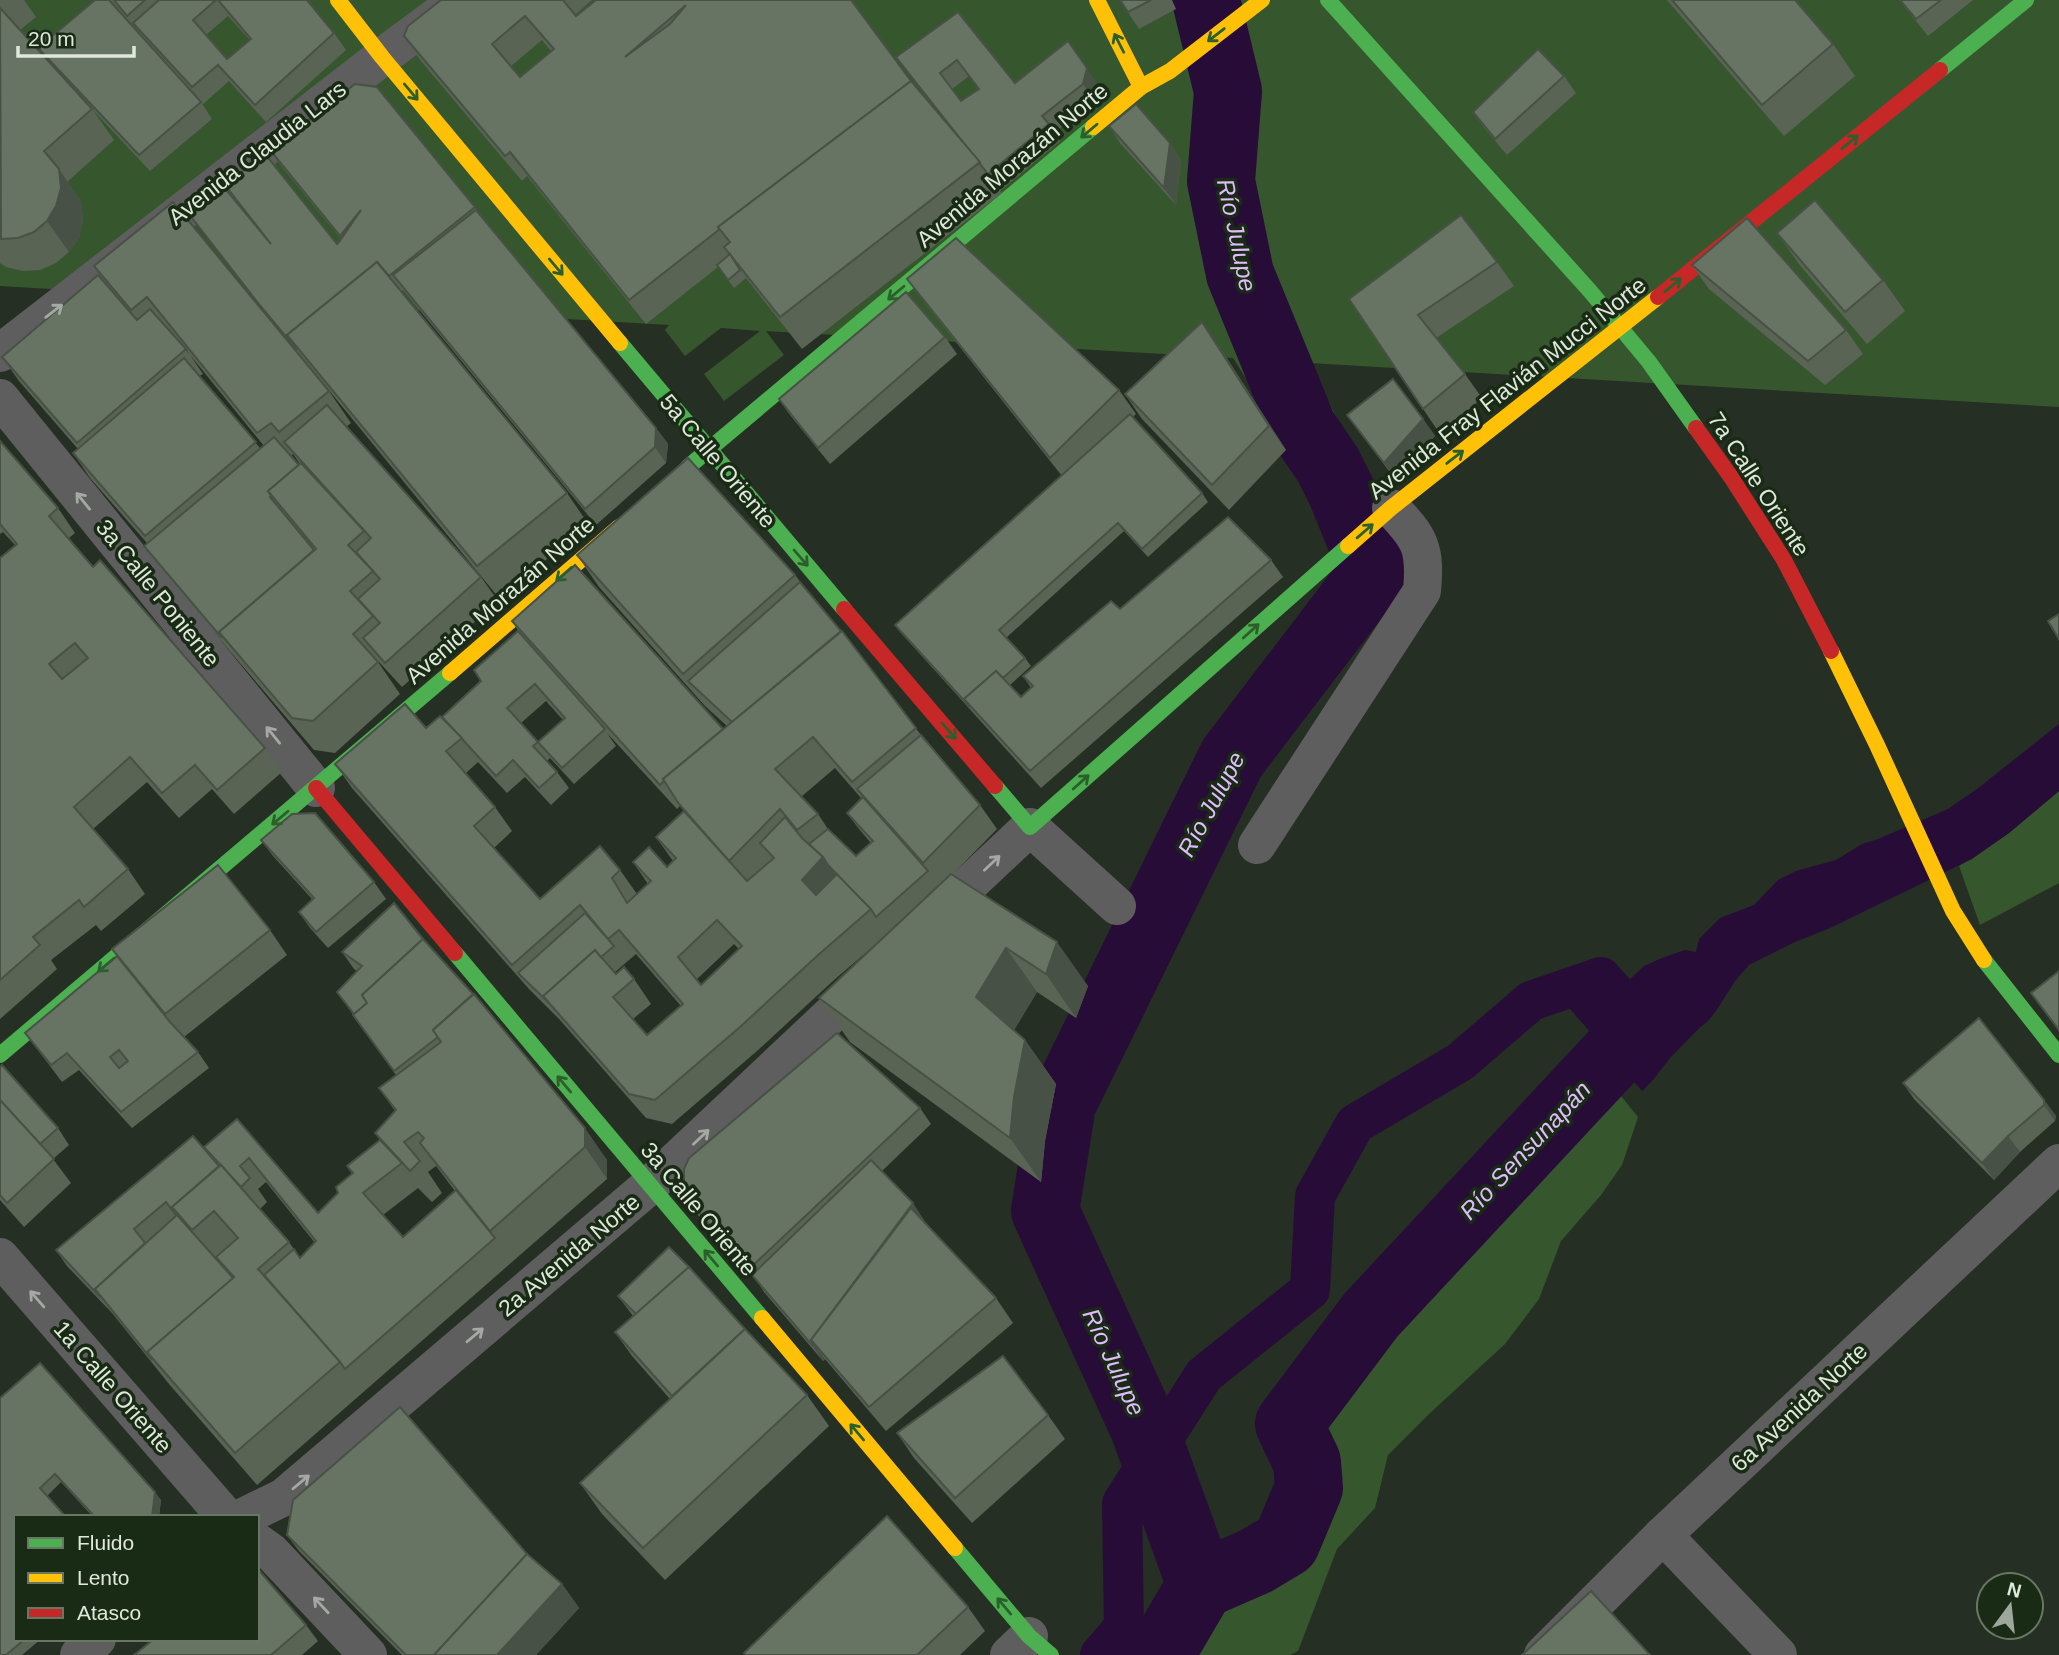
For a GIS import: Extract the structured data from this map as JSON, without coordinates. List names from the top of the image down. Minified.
{"streets":{"main road":["Avenida Morazán Norte","Avenida Fray Flavián Mucci Norte","5a Calle Oriente","7a Calle Oriente","3a Calle Oriente"],"street":["Avenida Claudia Lars","3a Calle Poniente","2a Avenida Norte","1a Calle Oriente","6a Avenida Norte"]},"crossings":[["Avenida Claudia Lars","5a Calle Oriente"],["Avenida Morazán Norte","5a Calle Oriente"],["Avenida Morazán Norte","3a Calle Poniente"],["Avenida Morazán Norte","3a Calle Oriente"],["Avenida Fray Flavián Mucci Norte","5a Calle Oriente"],["Avenida Fray Flavián Mucci Norte","7a Calle Oriente"],["Avenida Fray Flavián Mucci Norte","2a Avenida Norte"],["5a Calle Oriente","2a Avenida Norte"],["3a Calle Poniente","3a Calle Oriente"],["3a Calle Oriente","2a Avenida Norte"]],"one_way":["Avenida Claudia Lars","Avenida Morazán Norte","Avenida Fray Flavián Mucci Norte","5a Calle Oriente","3a Calle Poniente","3a Calle Oriente","2a Avenida Norte","1a Calle Oriente"],"water":["Río Julupe","Río Sensunapán"],"legend":["Fluido","Lento","Atasco"],"scale_bar":"20 m","north":"top"}
